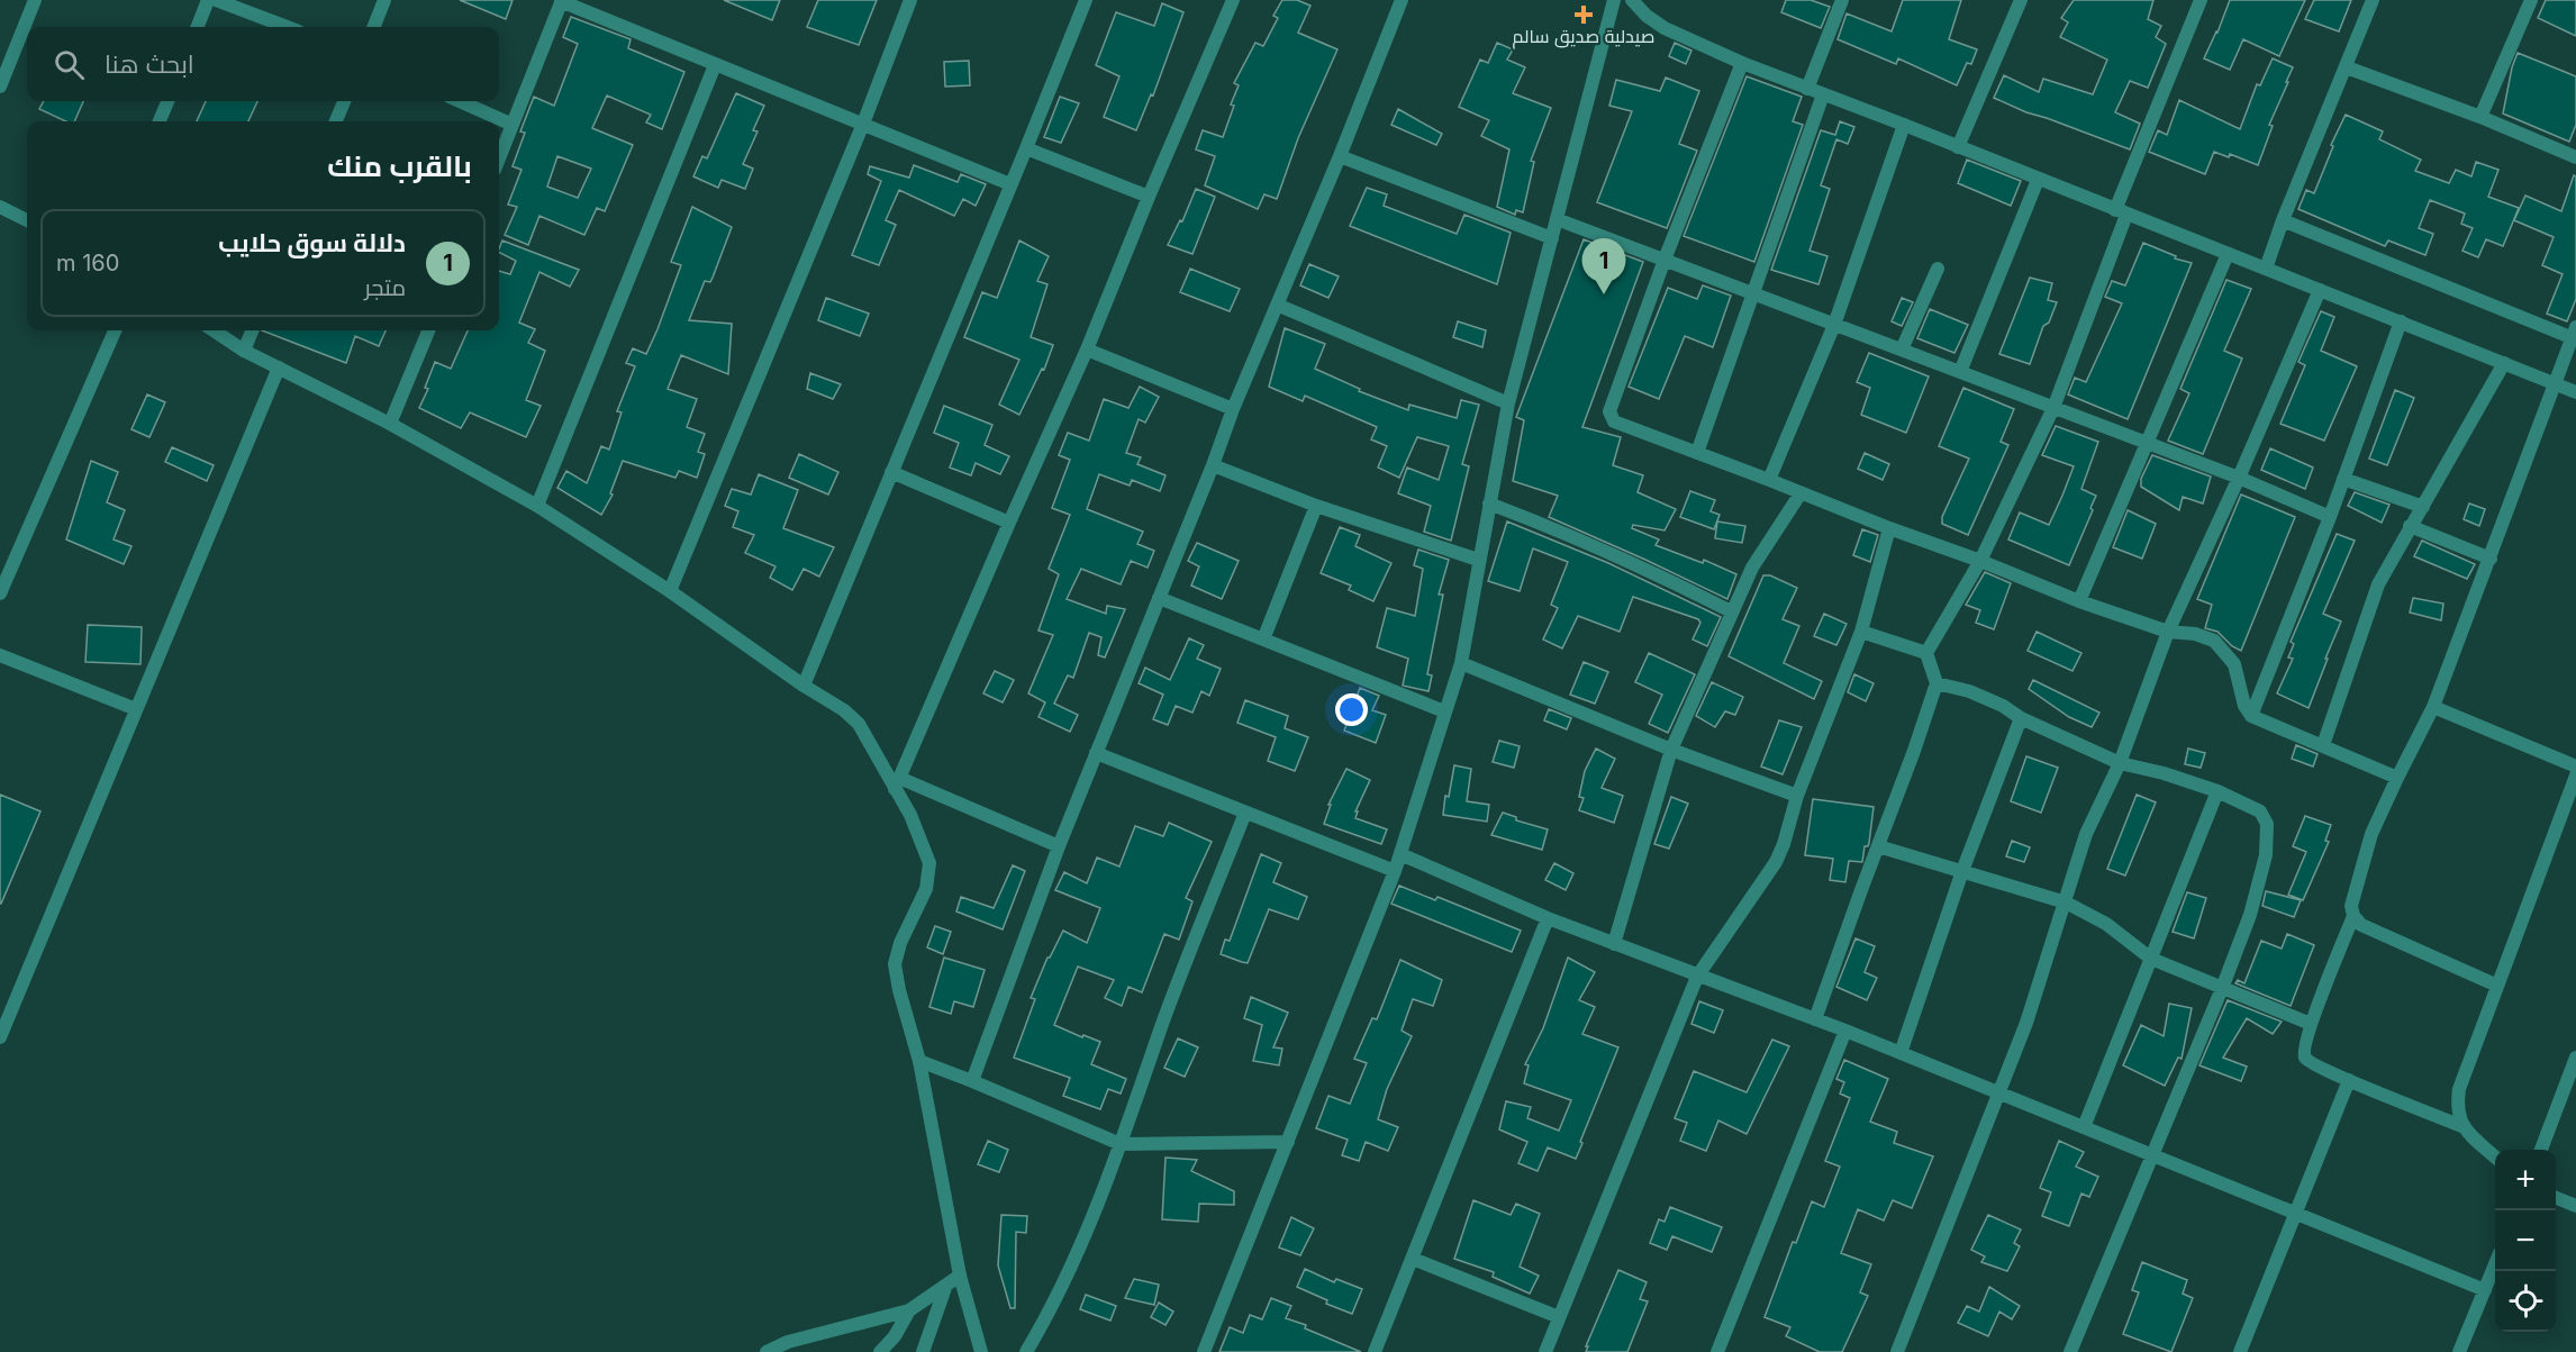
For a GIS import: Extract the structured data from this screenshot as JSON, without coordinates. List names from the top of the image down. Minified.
{"places":{"health":["صيدلية صديق سالم"]},"page":{"search":"ابحث هنا","heading":"بالقرب منك","list":[{"mark":"1","name":"دلالة سوق حلايب","note":"متجر","value":"160 m"}],"pins":"1","map_buttons":["+","−"]}}
